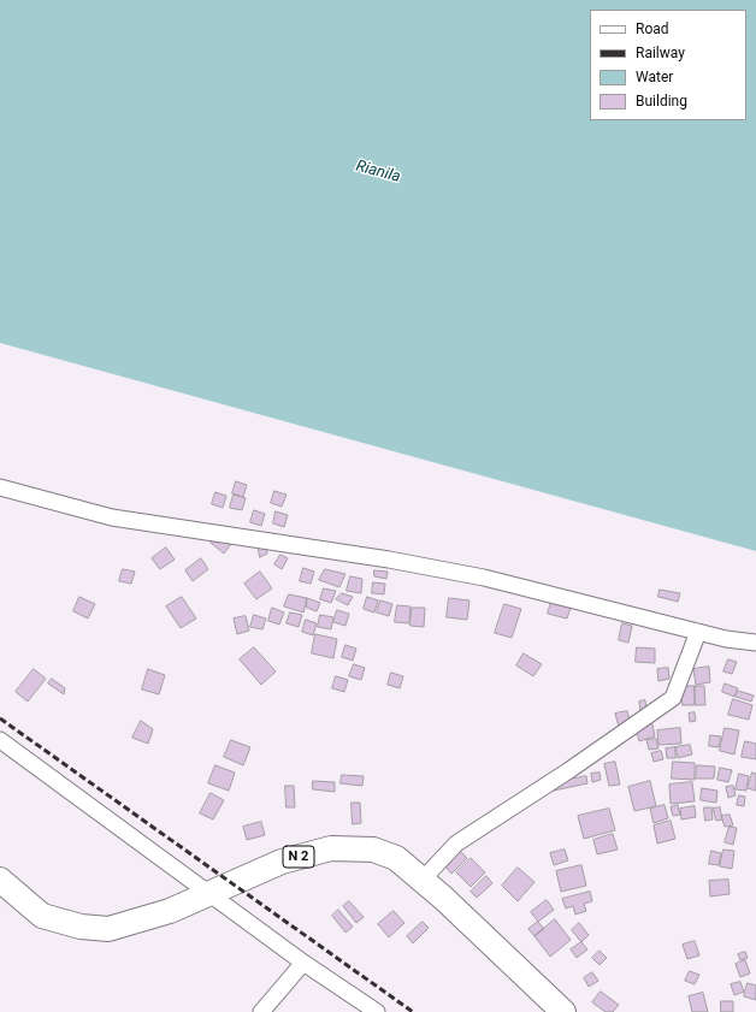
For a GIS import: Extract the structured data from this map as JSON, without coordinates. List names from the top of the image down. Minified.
{"streets":{"main road":["N 2"]},"water":["Rianila"],"legend":["Road","Railway","Water","Building"]}
